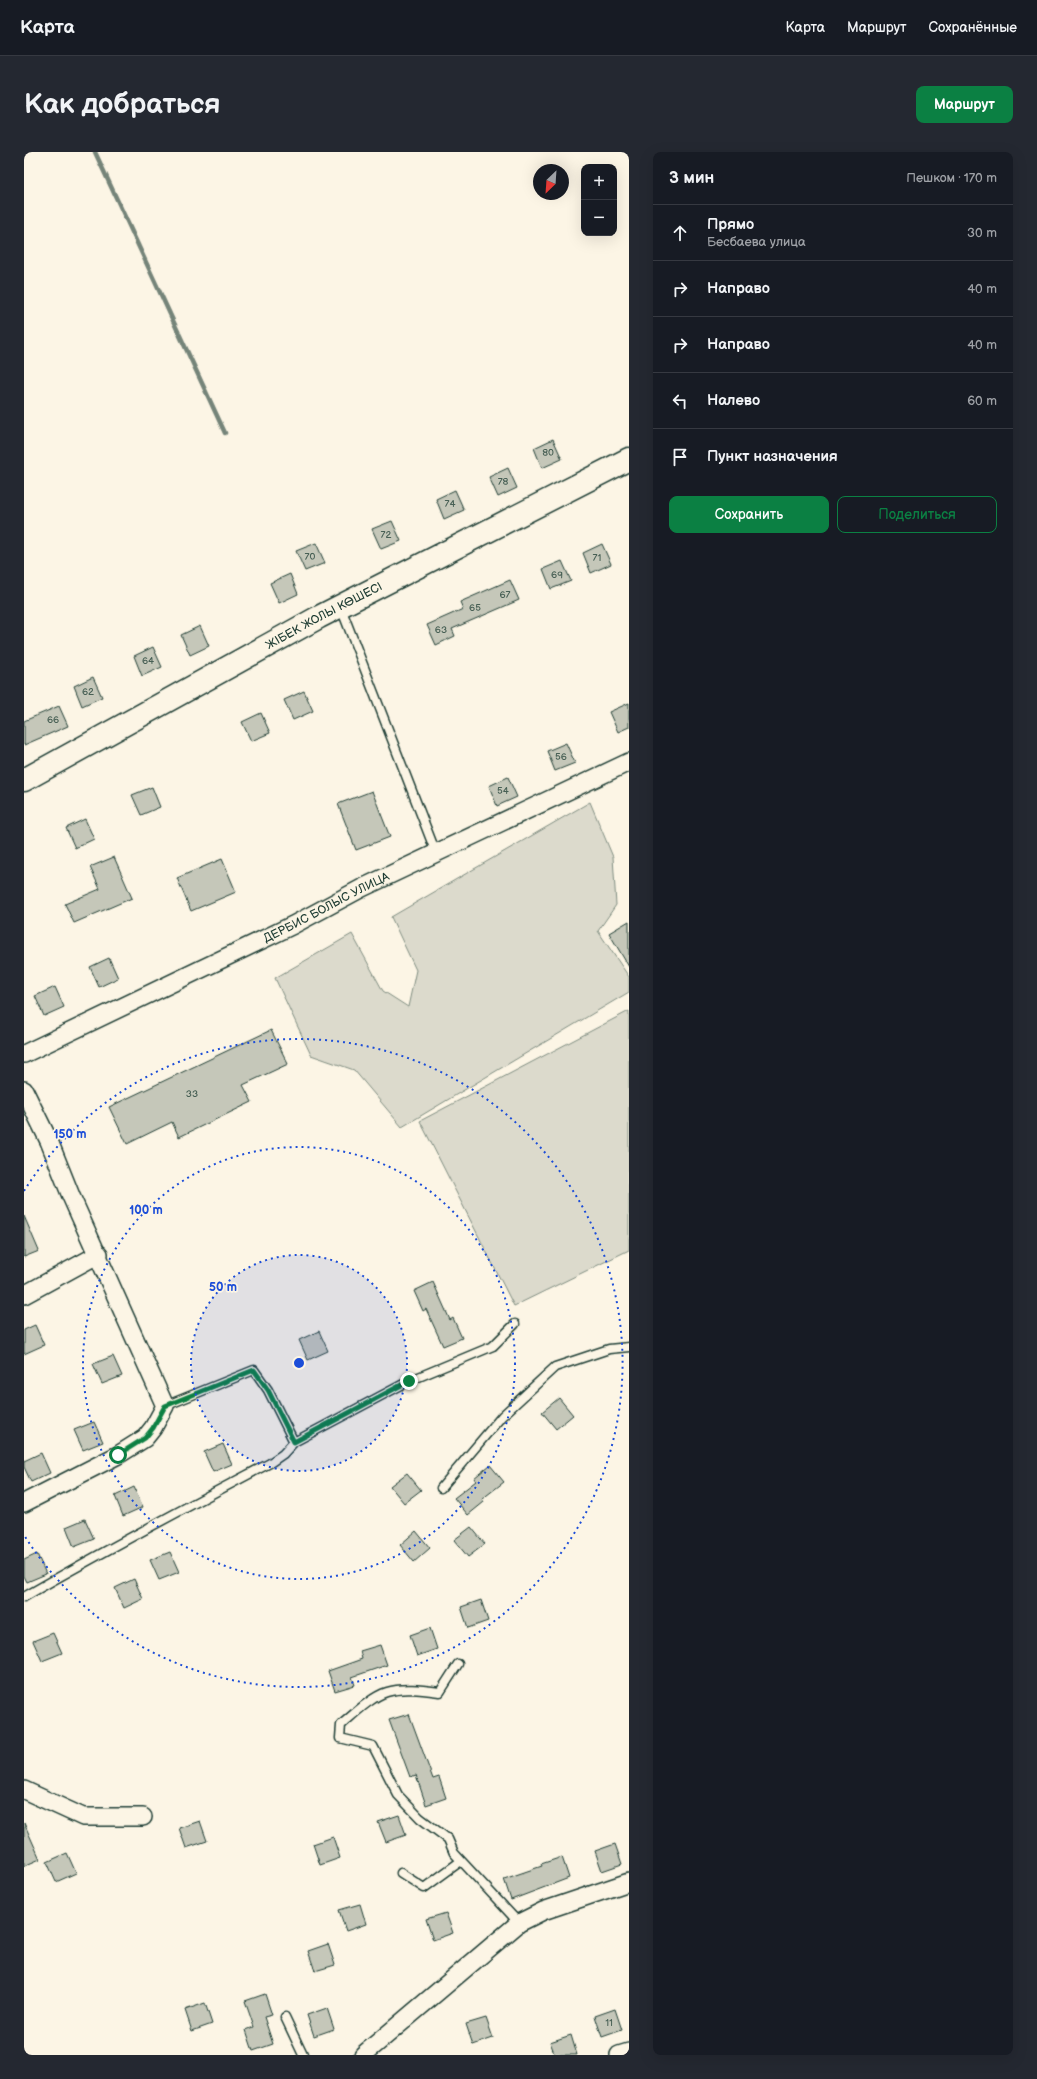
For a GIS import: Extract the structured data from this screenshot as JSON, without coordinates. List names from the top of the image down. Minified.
{"streets":{"street":["ЖІБЕК ЖОЛЫ КӨШЕСІ","ДЕРБИС БОЛЫС УЛИЦА"]},"house_numbers":["80","78","74","72","70","71","69","67","65","63","64","62","66","56","54","33","11"],"north":"bottom left","page":{"header":"Карта","nav":["Карта","Маршрут","Сохранённые"],"buttons":["Маршрут",["Сохранить","Поделиться"]],"title":"Как добраться","heading":["3 мин","Пешком · 170 m"],"map_buttons":["+","−"],"list":[["Прямо","Бесбаева улица","30 m"],["Направо","40 m"],["Направо","40 m"],["Налево","60 m"],"Пункт назначения"]},"rings":["150 m","100 m","50 m"]}
